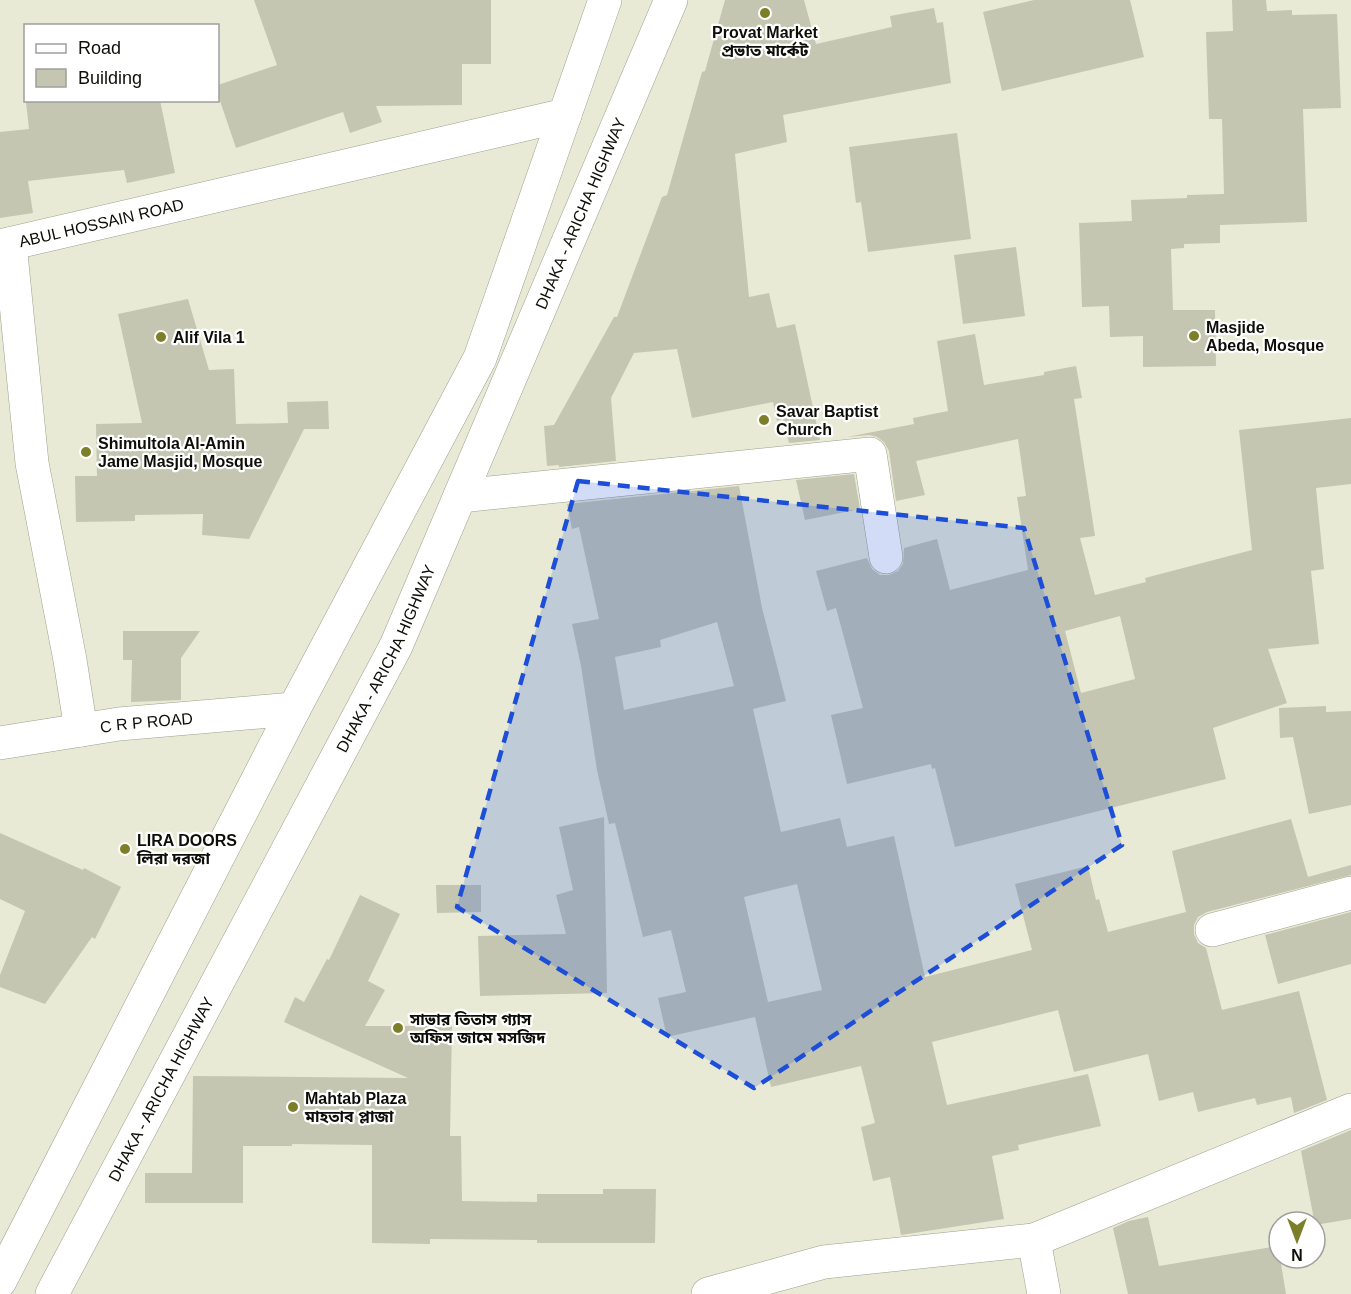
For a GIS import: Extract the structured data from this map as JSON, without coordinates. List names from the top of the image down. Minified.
{"streets":{"main road":["DHAKA - ARICHA HIGHWAY","ABUL HOSSAIN ROAD","C R P ROAD"]},"crossings":[["ABUL HOSSAIN ROAD","C R P ROAD"]],"places":["Provat Market প্রভাত মার্কেট","Masjide Abeda, Mosque","Alif Vila 1","Savar Baptist Church","Shimultola Al-Amin Jame Masjid, Mosque","LIRA DOORS লিরা দরজা","সাভার তিতাস গ্যাস অফিস জামে মসজিদ","Mahtab Plaza মাহতাব প্লাজা"],"legend":["Road","Building"],"north":"bottom"}
